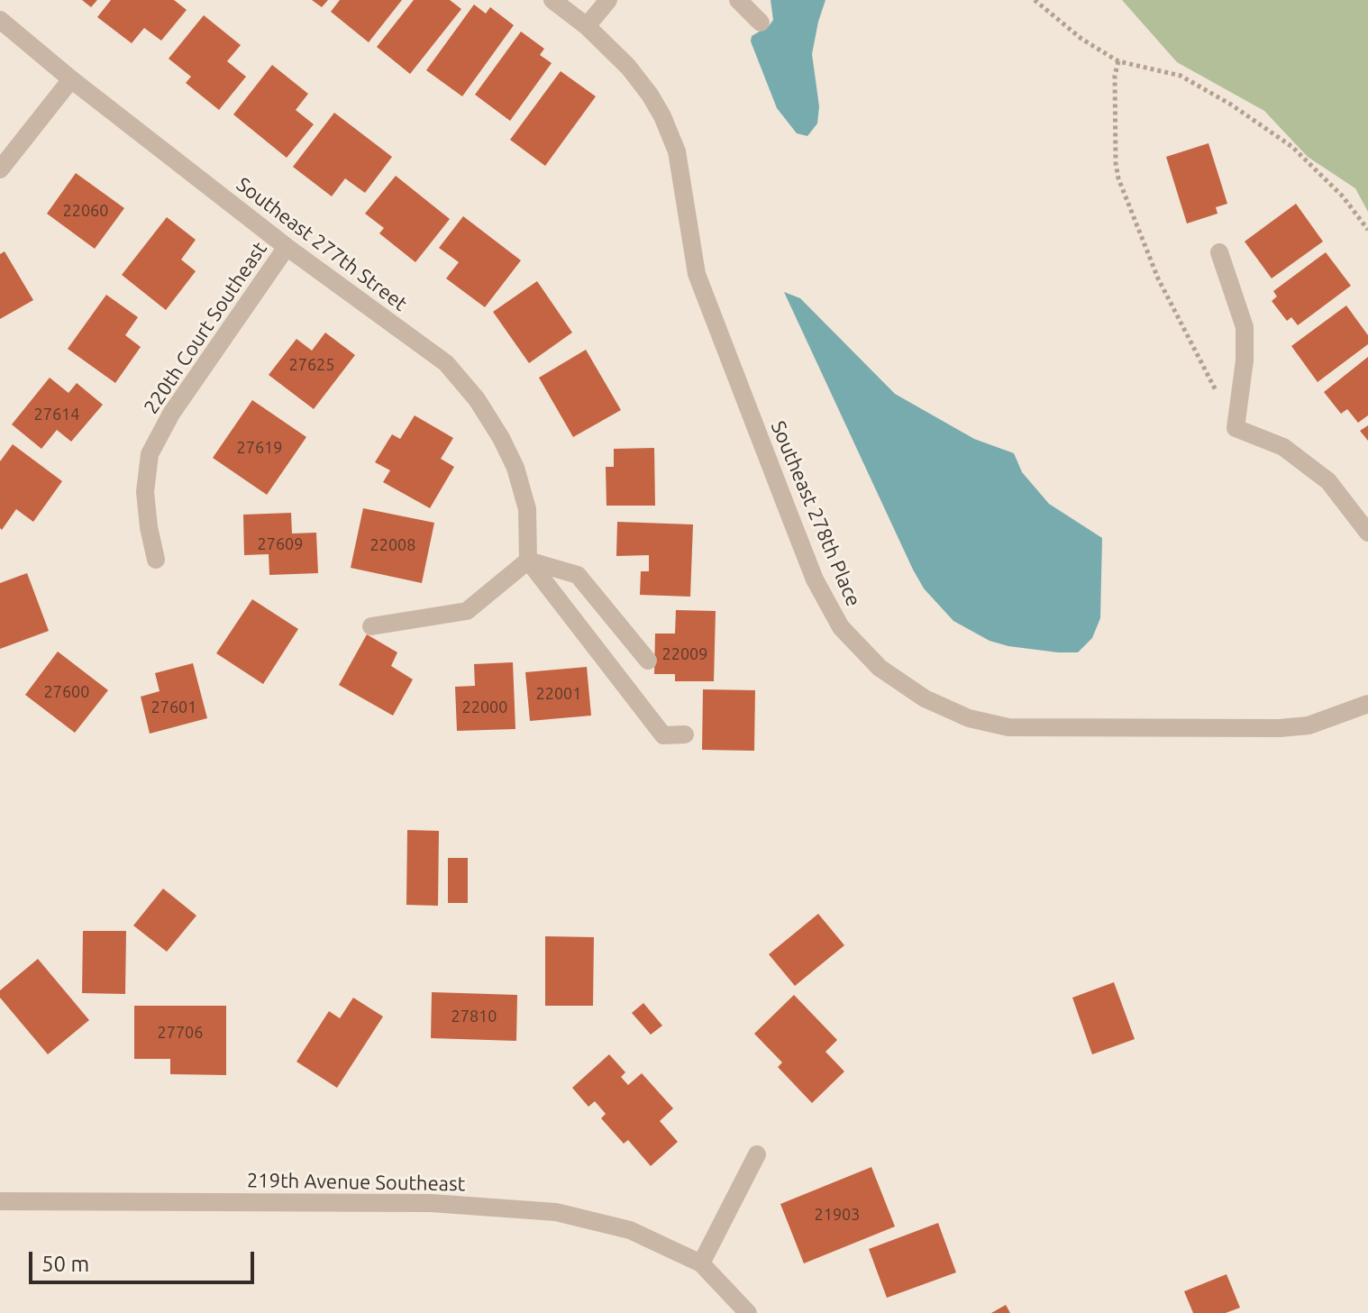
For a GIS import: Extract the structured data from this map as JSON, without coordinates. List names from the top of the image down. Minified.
{"streets":{"street":["Southeast 277th Street","220th Court Southeast","Southeast 278th Place","219th Avenue Southeast"]},"crossings":[["Southeast 277th Street","220th Court Southeast"]],"house_numbers":["22060","27625","27614","27619","27609","22008","22009","27600","22001","27601","22000","27810","27706","21903"],"scale_bar":"50 m"}
